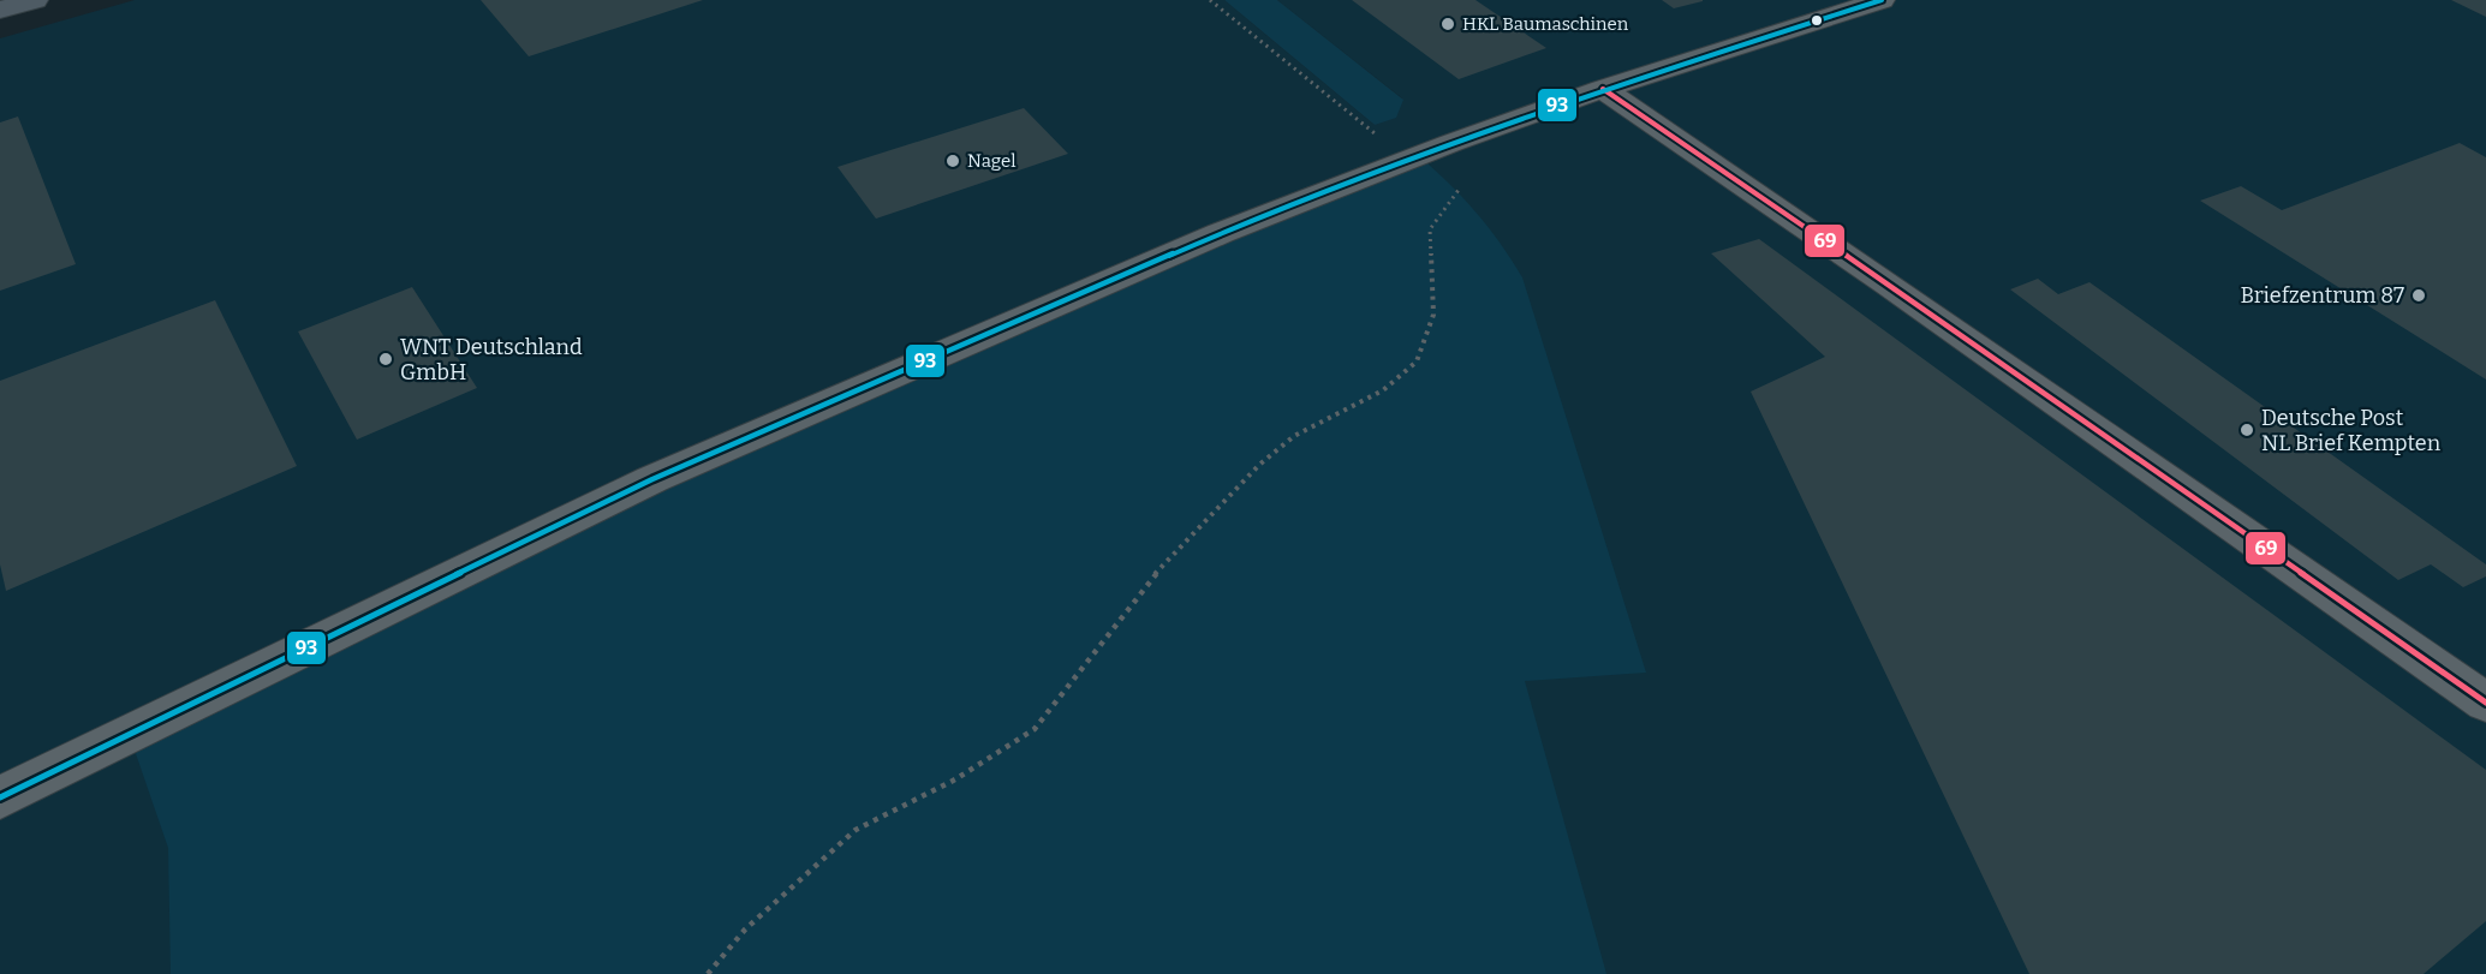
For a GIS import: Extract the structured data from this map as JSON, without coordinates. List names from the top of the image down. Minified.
{"places":["HKL Baumaschinen","Nagel","Briefzentrum 87","WNT Deutschland GmbH","Deutsche Post NL Brief Kempten"],"lines":["transit line 93","transit line 69"]}
